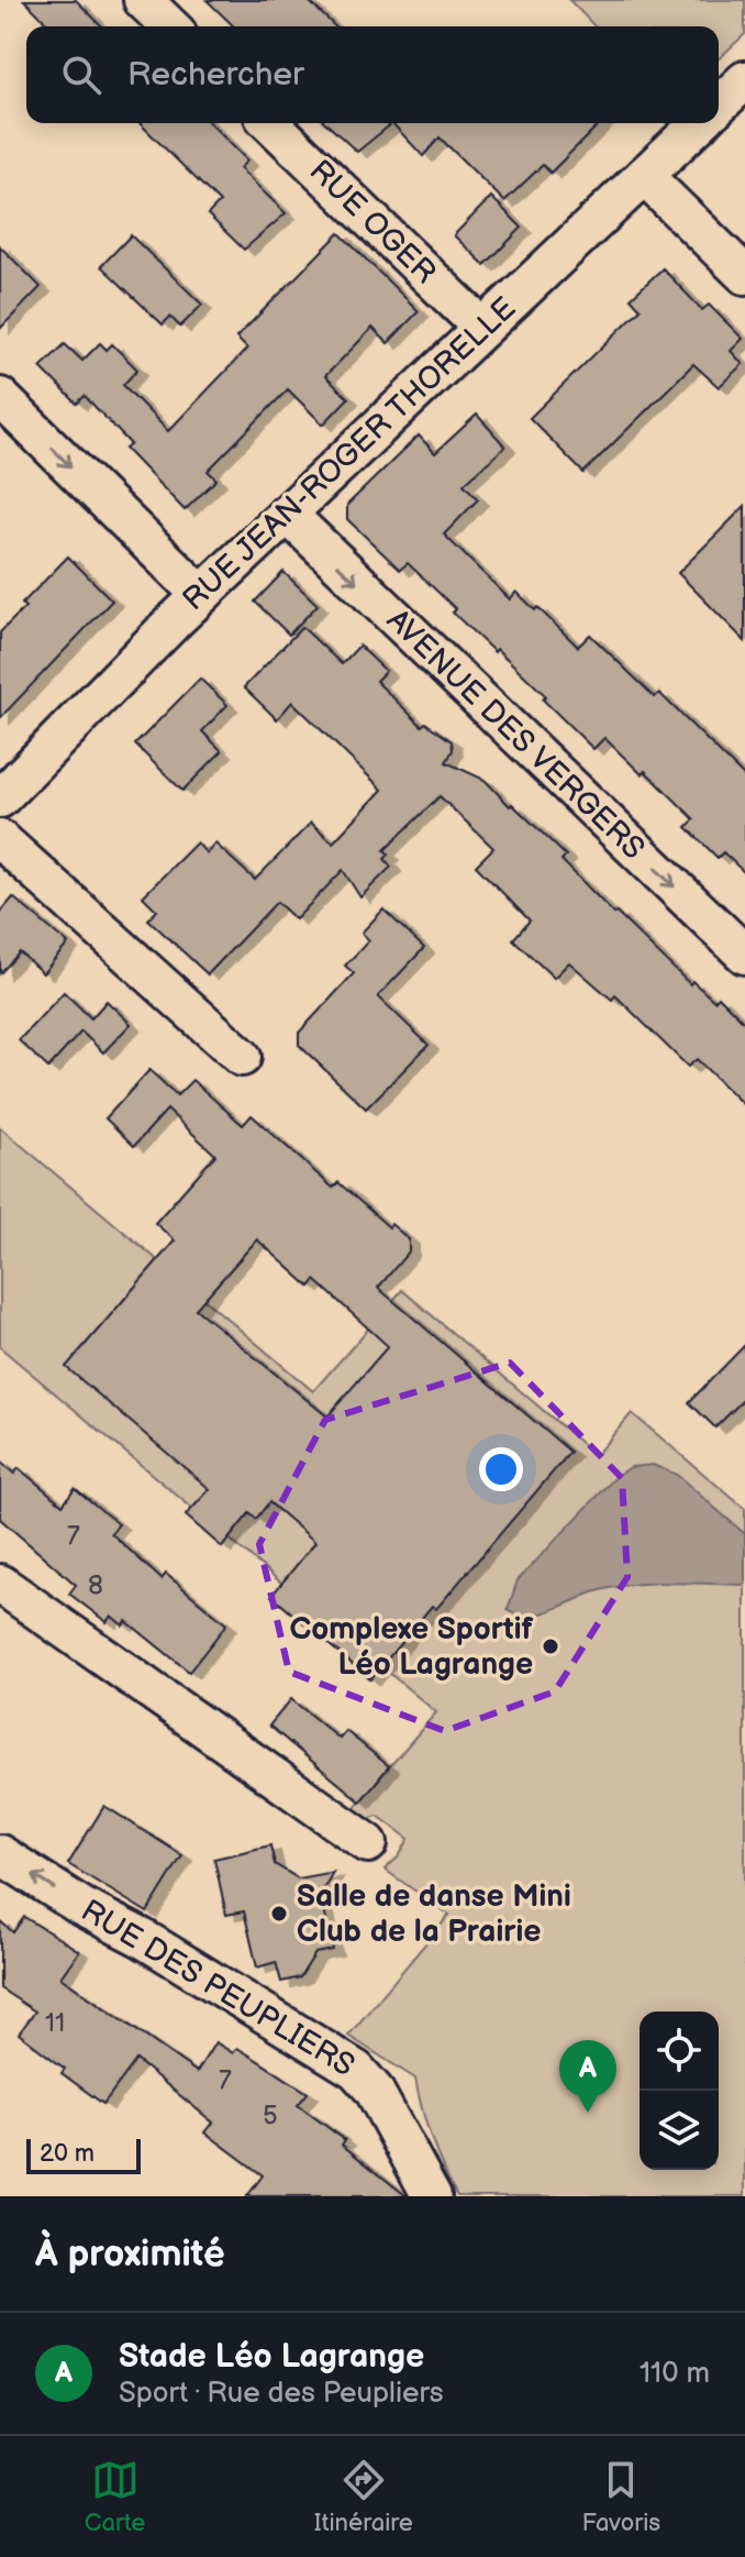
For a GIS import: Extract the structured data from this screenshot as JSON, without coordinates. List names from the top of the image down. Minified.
{"streets":{"street":["RUE OGER","RUE JEAN-ROGER THORELLE","AVENUE DES VERGERS","RUE DES PEUPLIERS"]},"crossings":[["RUE OGER","RUE JEAN-ROGER THORELLE"],["RUE JEAN-ROGER THORELLE","AVENUE DES VERGERS"]],"one_way":["AVENUE DES VERGERS"],"places":["Complexe Sportif Léo Lagrange","Salle de danse Mini Club de la Prairie"],"house_numbers":["7","8","11","7","5"],"scale_bar":"20 m","page":{"search":"Rechercher","pins":"A","scale":"20 m","heading":"À proximité","list":[{"mark":"A","name":"Stade Léo Lagrange","note":"Sport · Rue des Peupliers","value":"110 m"}],"nav":["Carte","Itinéraire","Favoris"]}}
